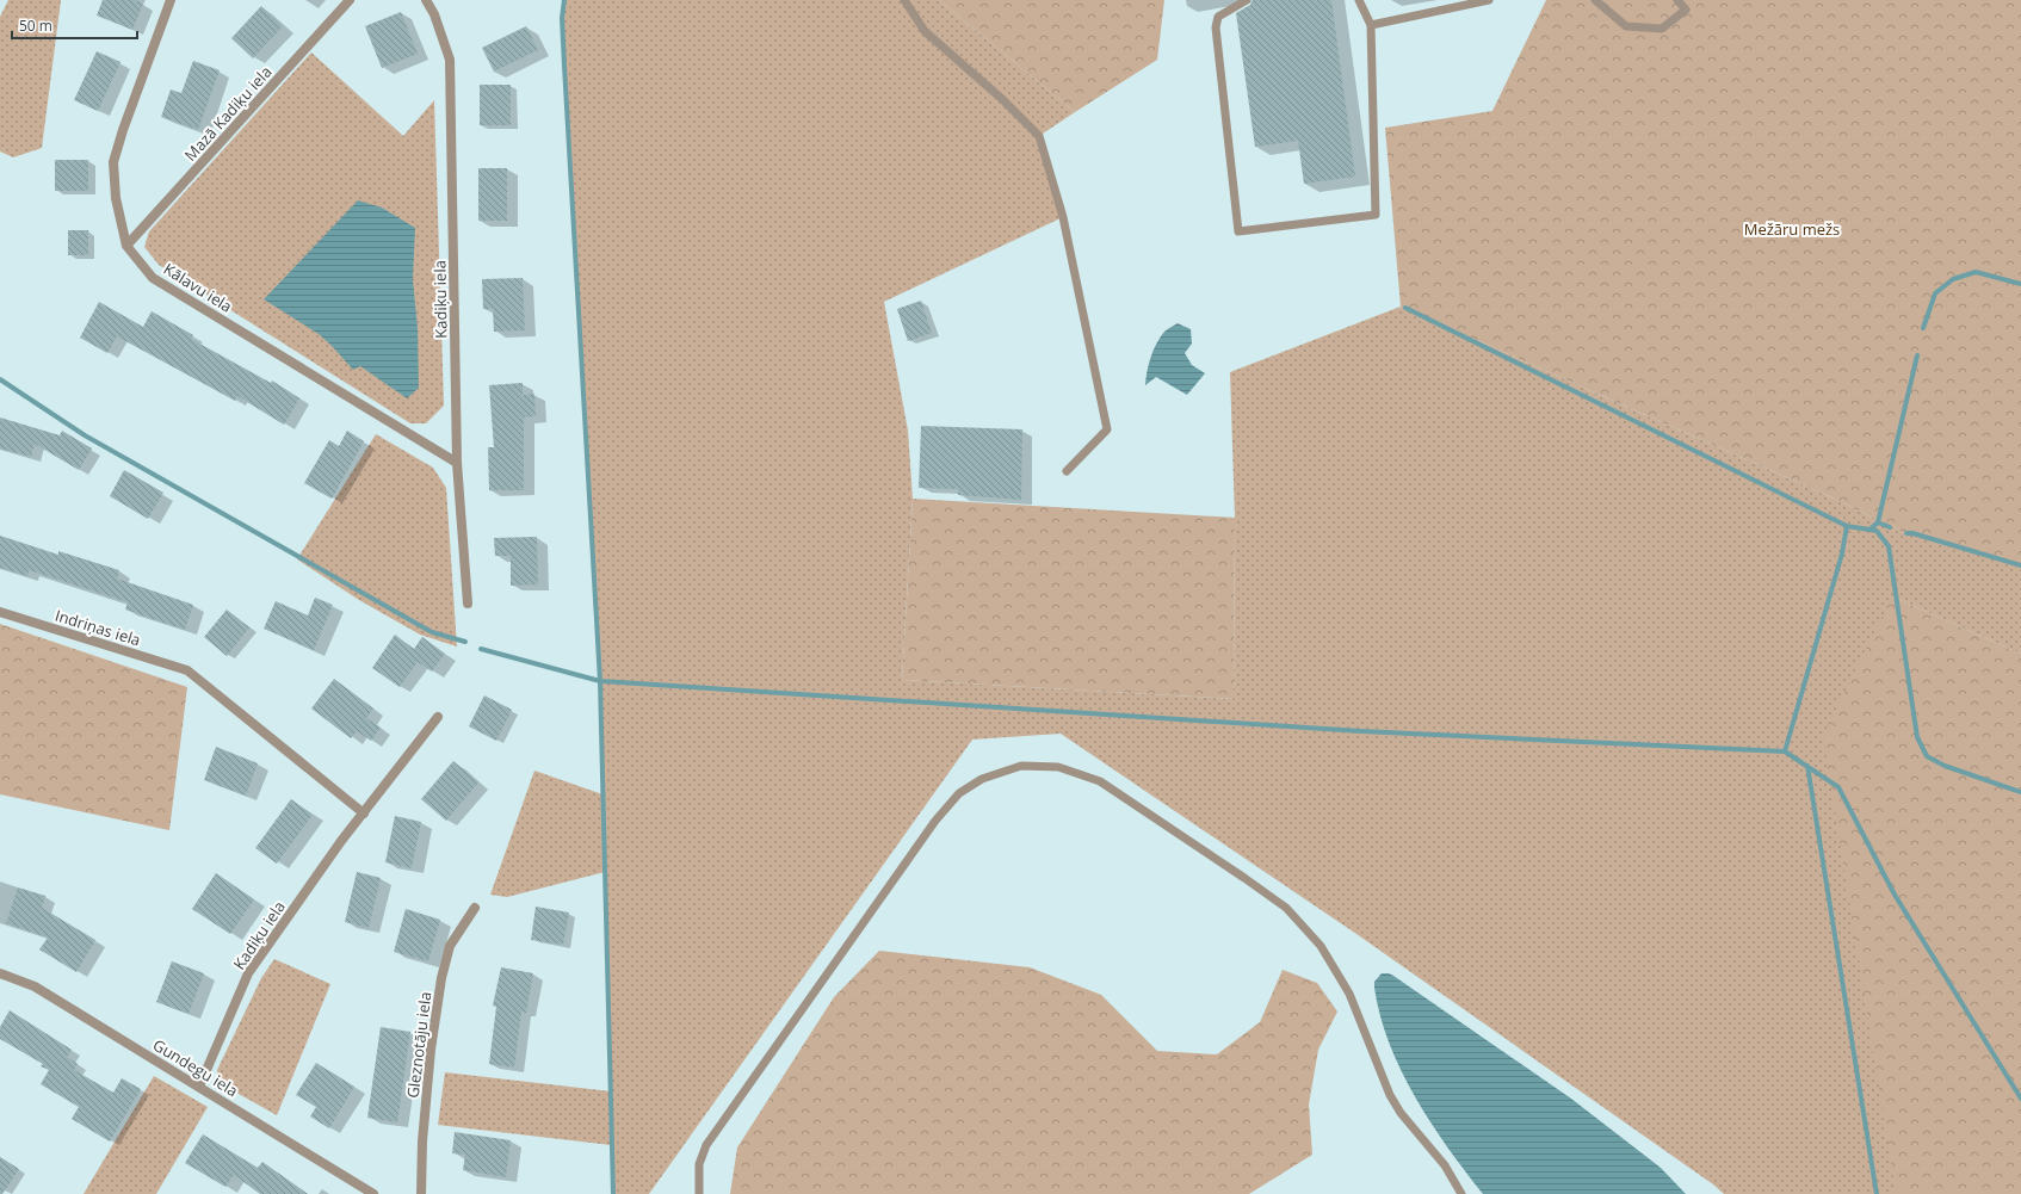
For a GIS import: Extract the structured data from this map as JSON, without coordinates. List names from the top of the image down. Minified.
{"streets":{"street":["Mazā Kadiķu iela","Kālavu iela","Kadiķu iela","Indriņas iela","Gleznotāju iela","Gundegu iela"]},"crossings":[["Mazā Kadiķu iela","Kālavu iela"],["Kālavu iela","Kadiķu iela"],["Kadiķu iela","Indriņas iela"],["Kadiķu iela","Gundegu iela"]],"parks":["Mežāru mežs"],"scale_bar":"50 m"}
